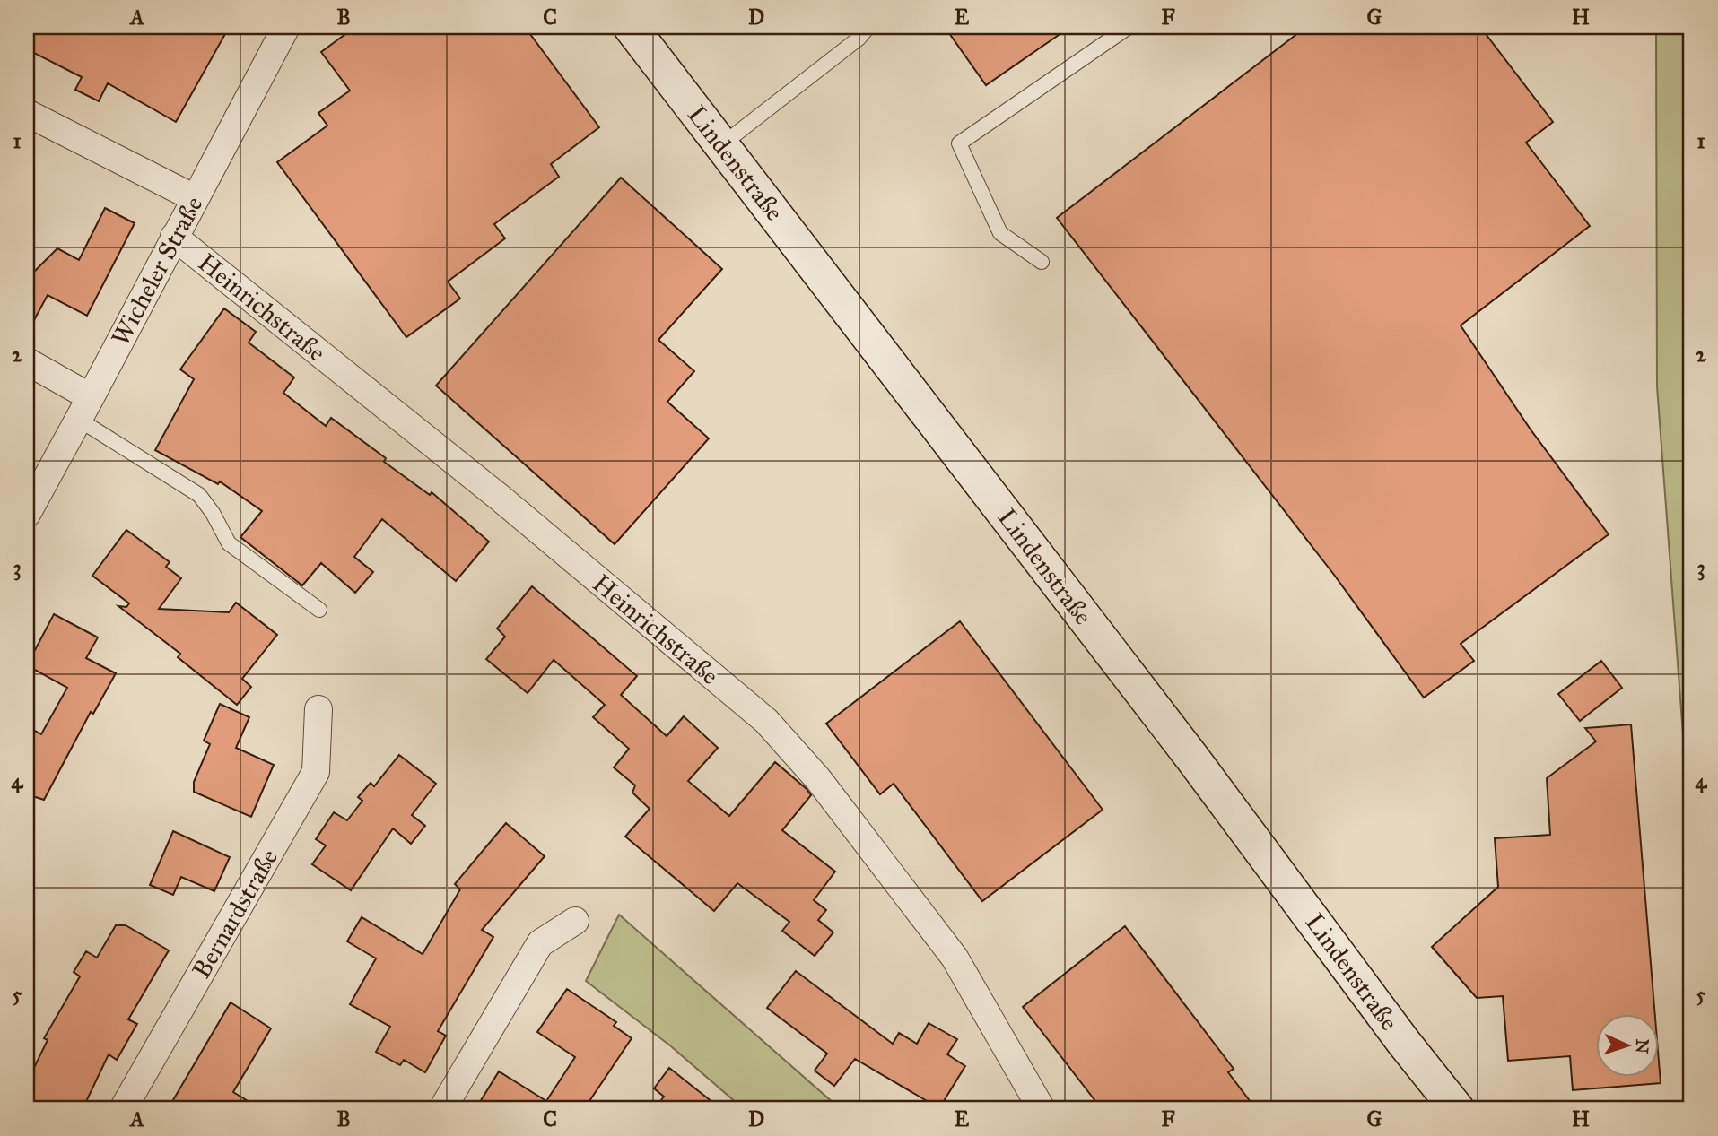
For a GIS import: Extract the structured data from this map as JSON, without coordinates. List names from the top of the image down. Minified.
{"streets":{"street":["Lindenstraße","Wicheler Straße","Heinrichstraße","Bernardstraße"]},"crossings":[["Wicheler Straße","Heinrichstraße"]],"north":"right","grid":{"columns":["A","B","C","D","E","F","G","H"],"rows":["1","2","3","4","5"]}}
